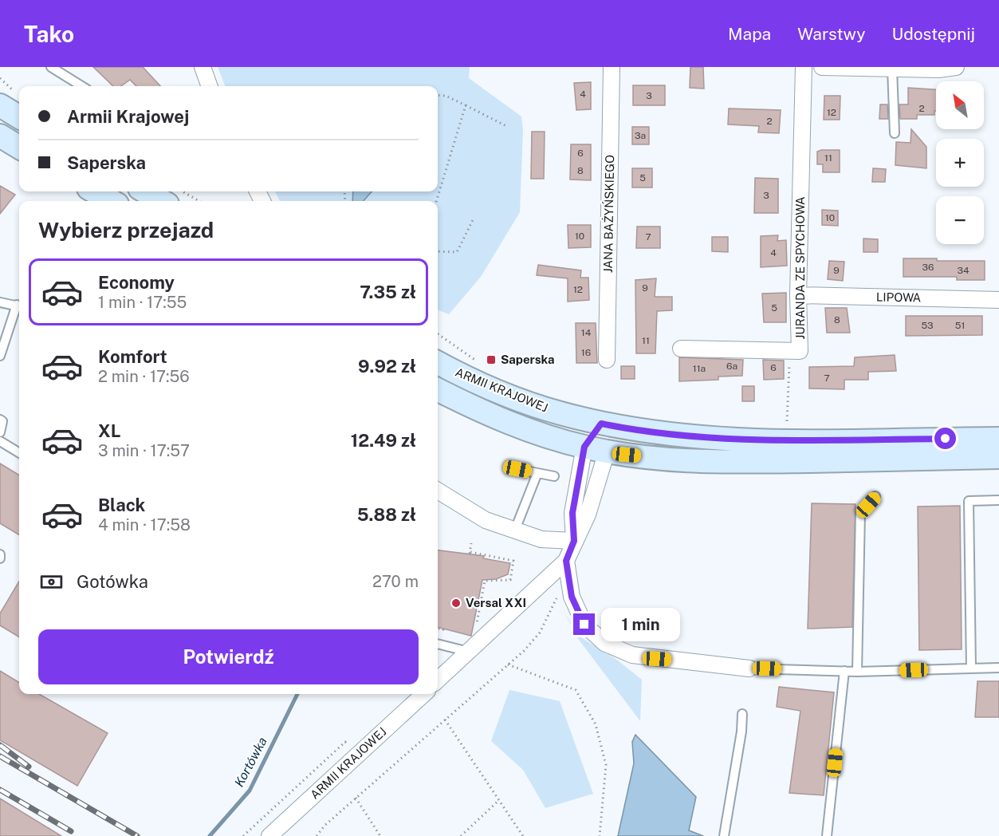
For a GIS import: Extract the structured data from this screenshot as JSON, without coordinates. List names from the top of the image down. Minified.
{"streets":{"main road":["ARMII KRAJOWEJ"],"street":["JANA BAŻYŃSKIEGO","JURANDA ZE SPYCHOWA","LIPOWA"]},"crossings":[["JURANDA ZE SPYCHOWA","LIPOWA"]],"water":["Kortówka"],"places":{"transit":["Saperska"],"other":["Versal XXI"]},"house_numbers":["4","3","2","12","2","3a","6","11","8","5","3","10","10","7","4","36","9","34","9","12","5","8","53","51","14","11","16","6a","6","11a","7"],"north":"top left","page":{"header":"Tako","nav":["Mapa","Warstwy","Udostępnij"],"map_buttons":["+","−"],"banner":["Armii Krajowej","Saperska"],"heading":"Wybierz przejazd","list":[{"name":"Economy","note":"1 min · 17:55","value":"7.35 zł"},{"name":"Komfort","note":"2 min · 17:56","value":"9.92 zł"},{"name":"XL","note":"3 min · 17:57","value":"12.49 zł"},{"name":"Black","note":"4 min · 17:58","value":"5.88 zł"}],"pay":["Gotówka","270 m"],"bubble":"1 min","buttons":"Potwierdź"}}
